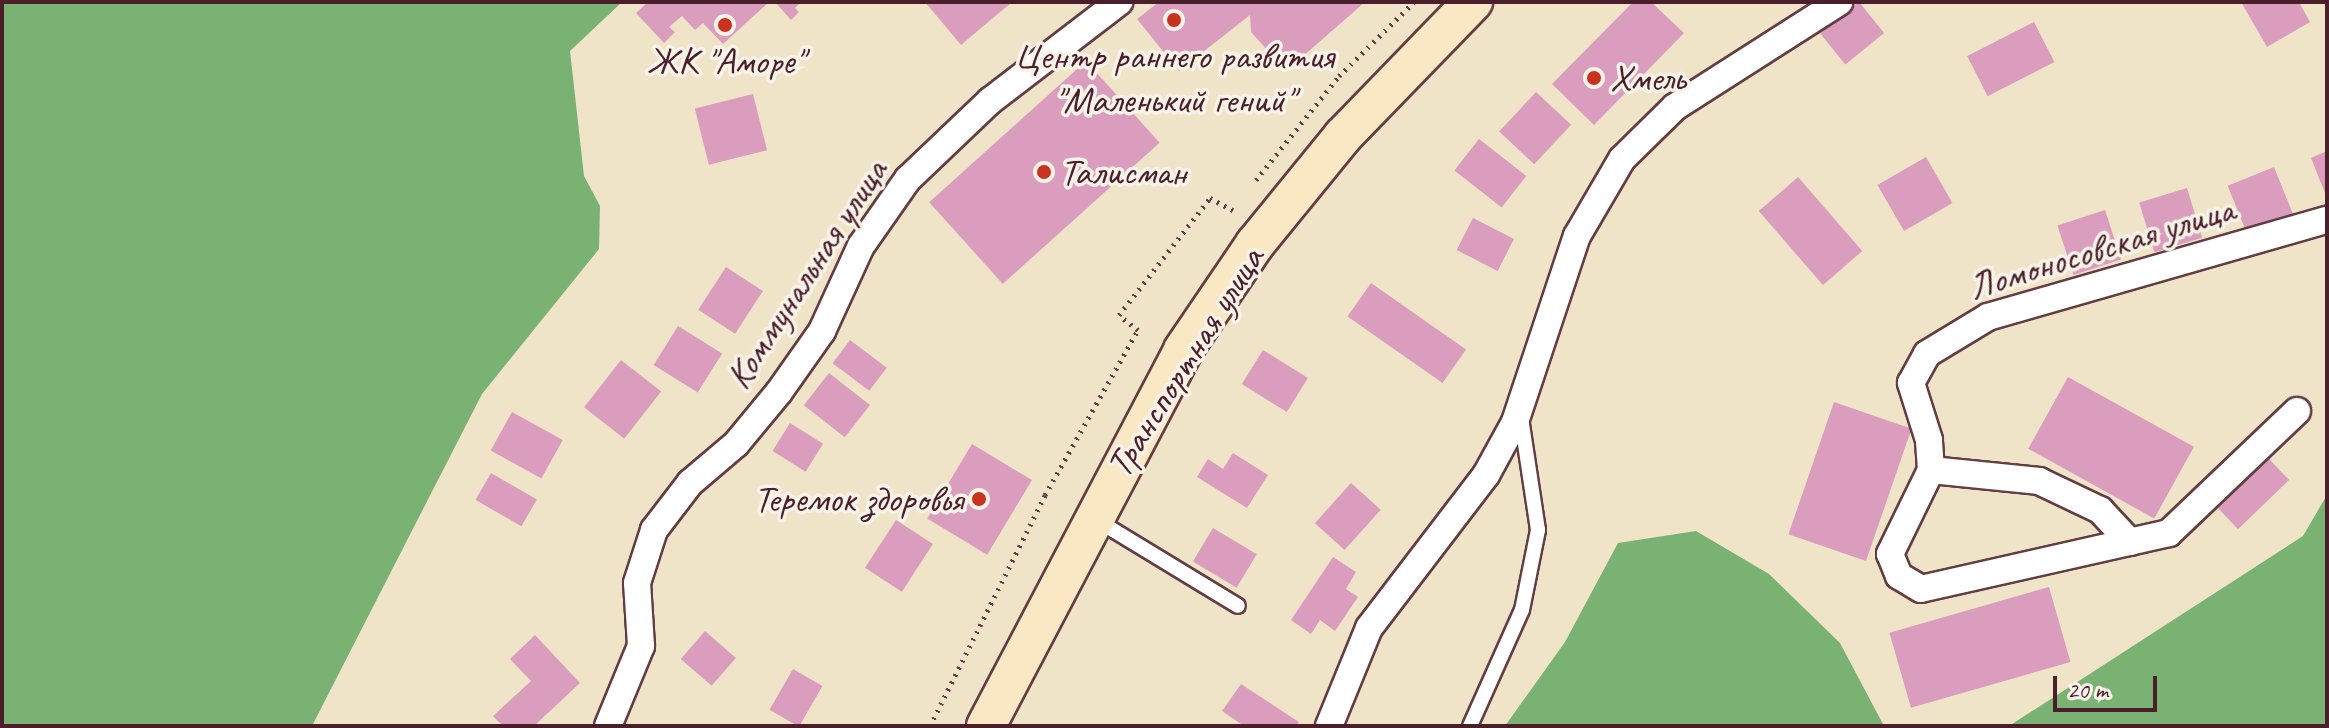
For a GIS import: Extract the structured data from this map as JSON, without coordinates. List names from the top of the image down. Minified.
{"streets":{"main road":["Транспортная улица"],"street":["Ломоносовская улица","Коммунальная улица"]},"places":["Центр раннего развития \"Маленький гений\"","ЖК \"Аморе\"","Хмель","Талисман","Теремок здоровья"],"scale_bar":"20 m"}
